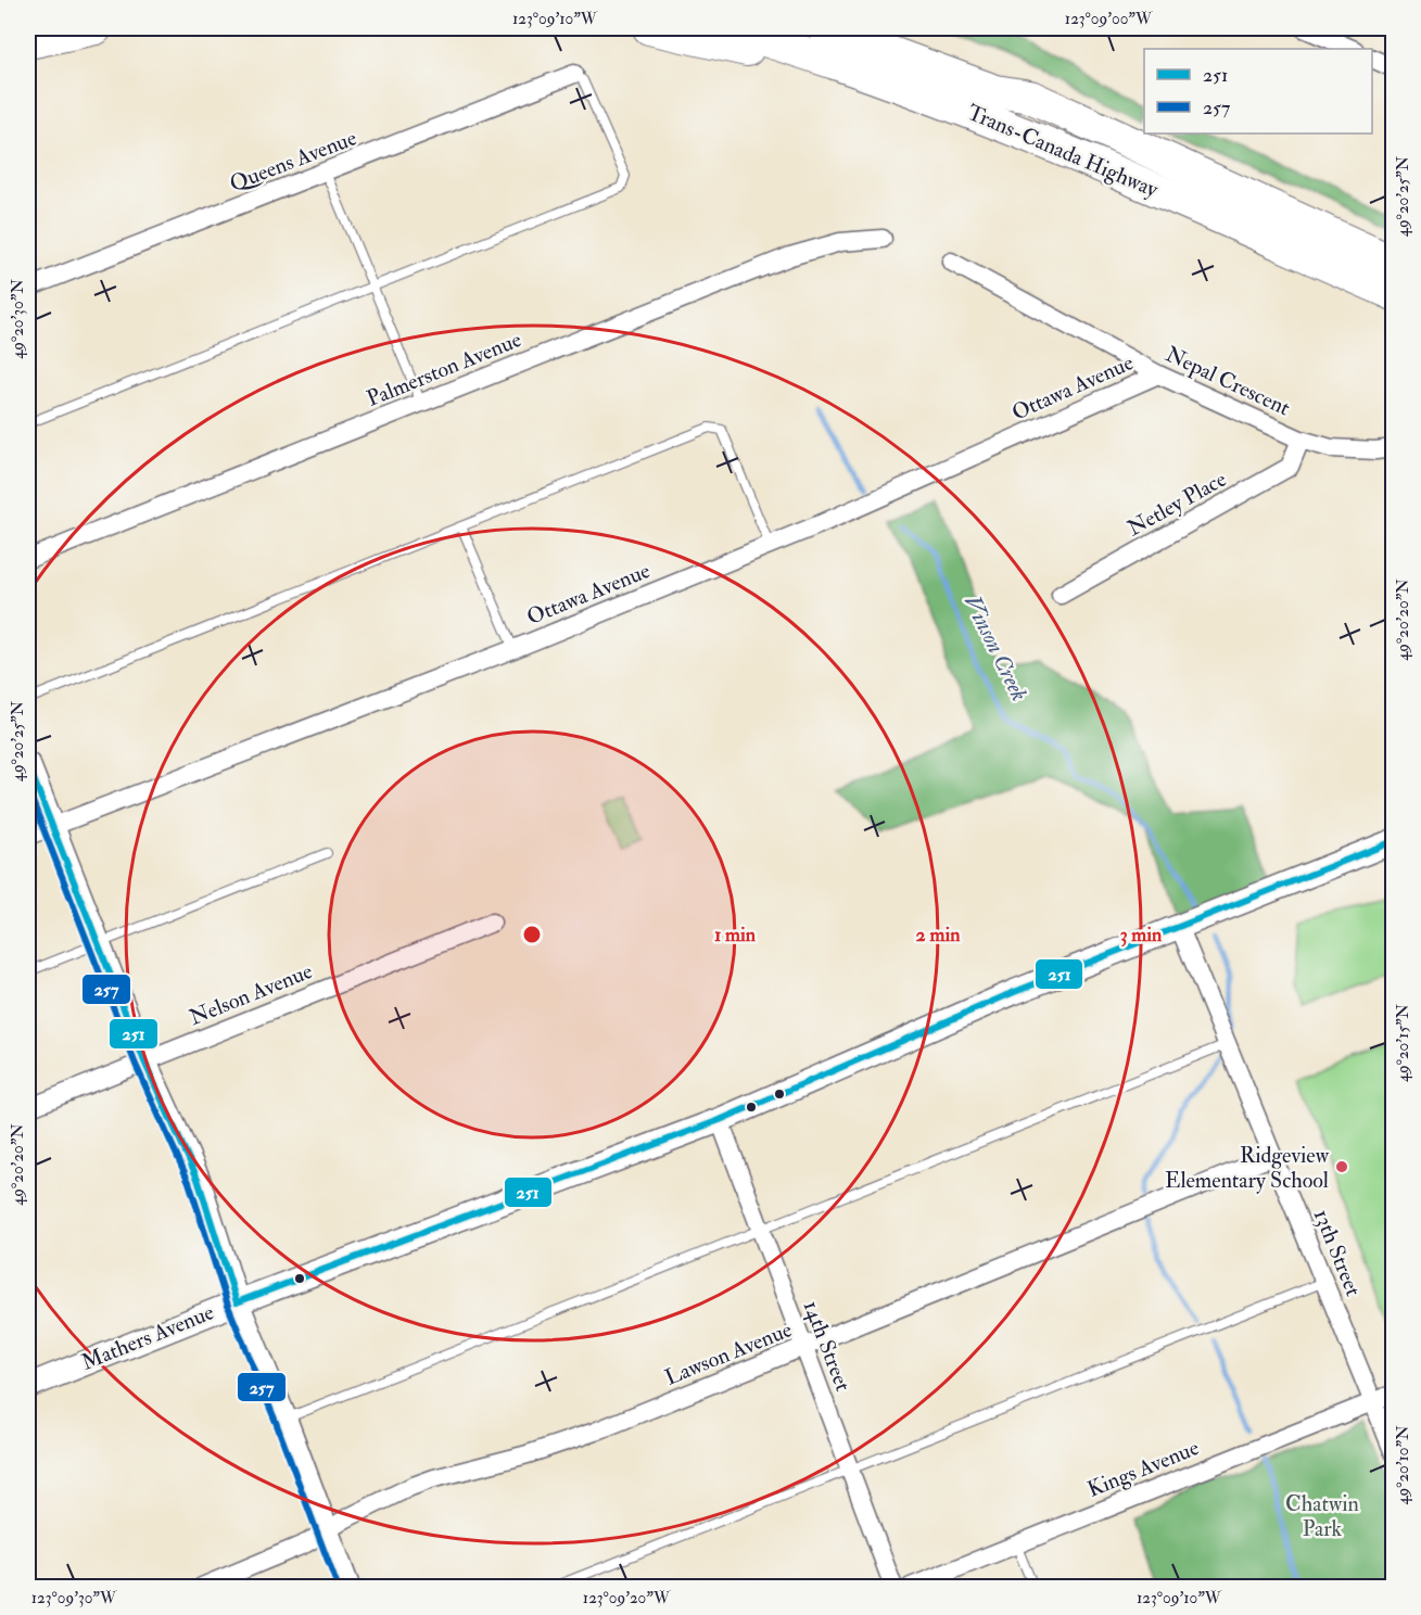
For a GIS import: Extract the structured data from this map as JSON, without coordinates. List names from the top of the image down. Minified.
{"streets":{"highway":["Trans-Canada Highway"],"street":["Queens Avenue","Palmerston Avenue","Nepal Crescent","Ottawa Avenue","Netley Place","Nelson Avenue","13th Street","Mathers Avenue","14th Street","Lawson Avenue","Kings Avenue"]},"crossings":[["Nepal Crescent","Ottawa Avenue"],["Nepal Crescent","Netley Place"],["13th Street","Mathers Avenue"],["13th Street","Lawson Avenue"],["13th Street","Kings Avenue"],["Mathers Avenue","14th Street"],["14th Street","Lawson Avenue"]],"water":["Vinson Creek"],"parks":["Chatwin Park"],"places":["Ridgeview Elementary School"],"lines":["transit line 251","transit line 257"],"legend":["251","257"],"coordinates":["123°09'10\"W","123°09'00\"W","49°20'25\"N","49°20'30\"N","49°20'20\"N","49°20'15\"N","49°20'10\"N","123°09'30\"W","123°09'20\"W"],"rings":["1 min","2 min","3 min"]}
